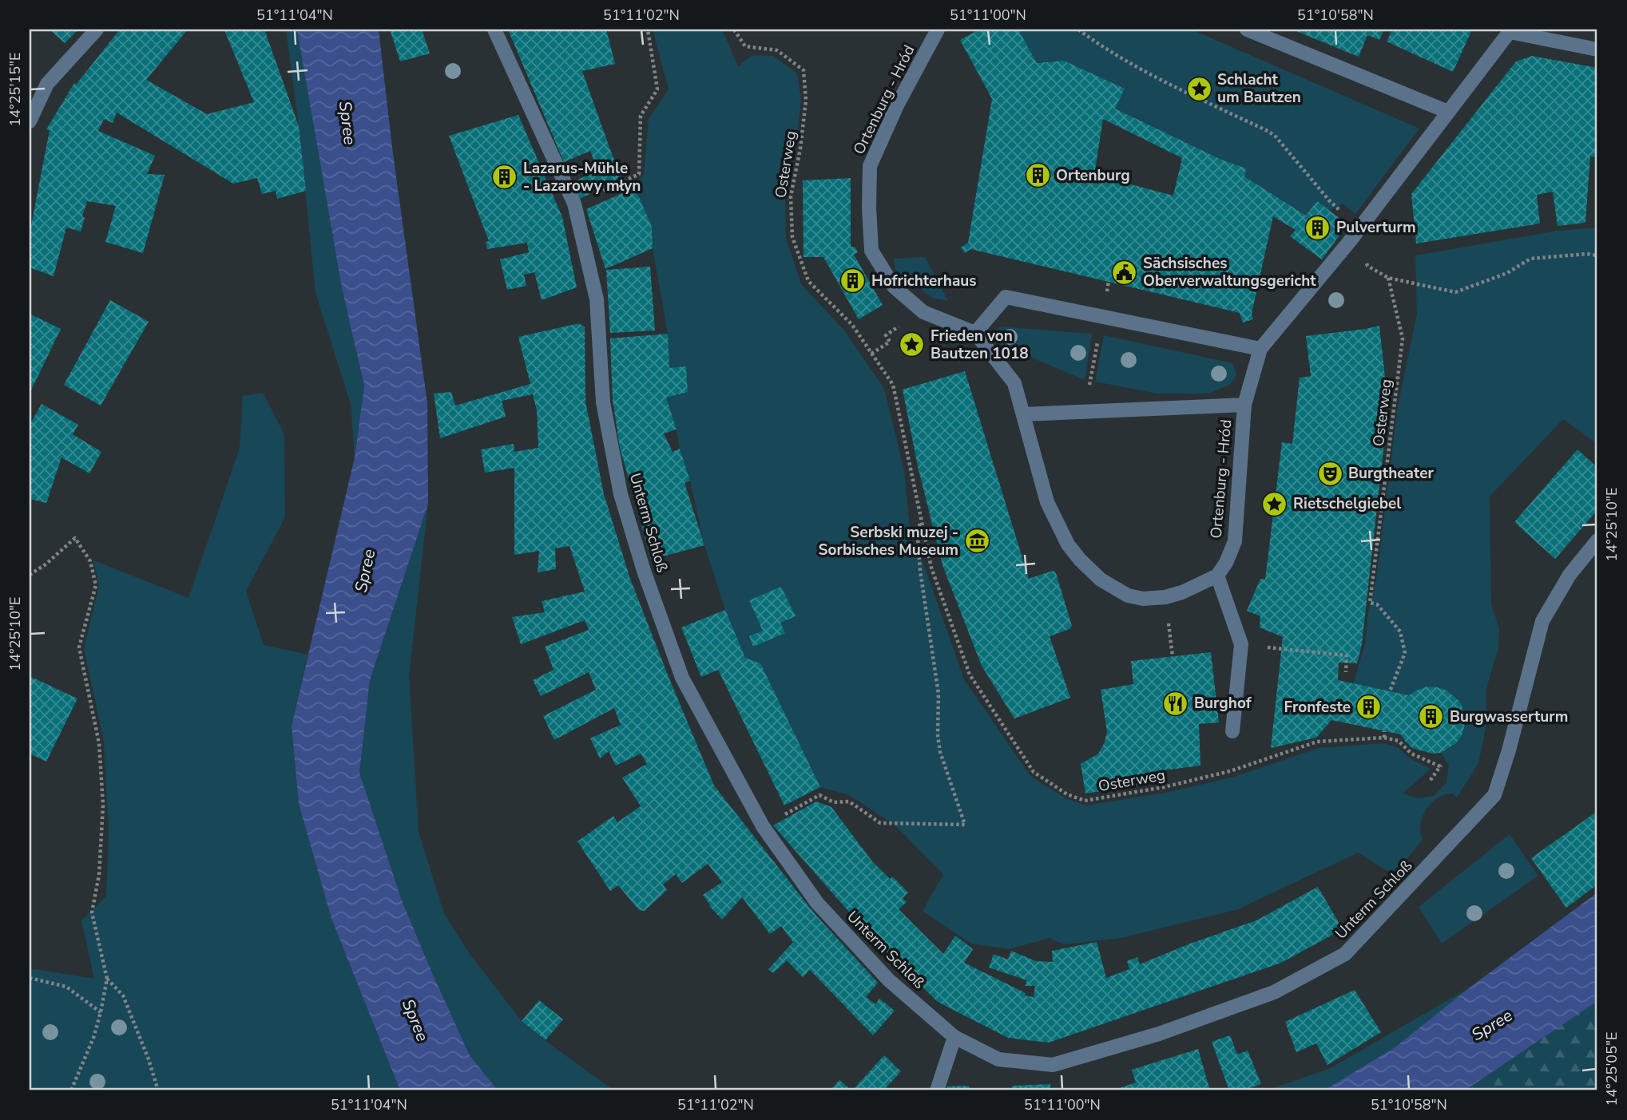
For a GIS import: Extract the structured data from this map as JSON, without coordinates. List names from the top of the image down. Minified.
{"streets":{"street":["Ortenburg - Hród","Unterm Schloß"],"path":["Osterweg"]},"crossings":[["Osterweg","Unterm Schloß"]],"water":["Spree"],"places":{"place":["Schlacht um Bautzen","Frieden von Bautzen 1018","Rietschelgiebel"],"building":["Ortenburg","Lazarus-Mühle - Lazarowy młyn","Pulverturm","Hofrichterhaus","Fronfeste","Burgwasserturm"],"public building":["Sächsisches Oberverwaltungsgericht"],"theatre":["Burgtheater"],"museum":["Serbski muzej - Sorbisches Museum"],"restaurant":["Burghof"]},"coordinates":["51°11'04\"N","51°11'02\"N","51°11'00\"N","51°10'58\"N","14°25'15\"E","14°25'10\"E","14°25'05\"E"]}
